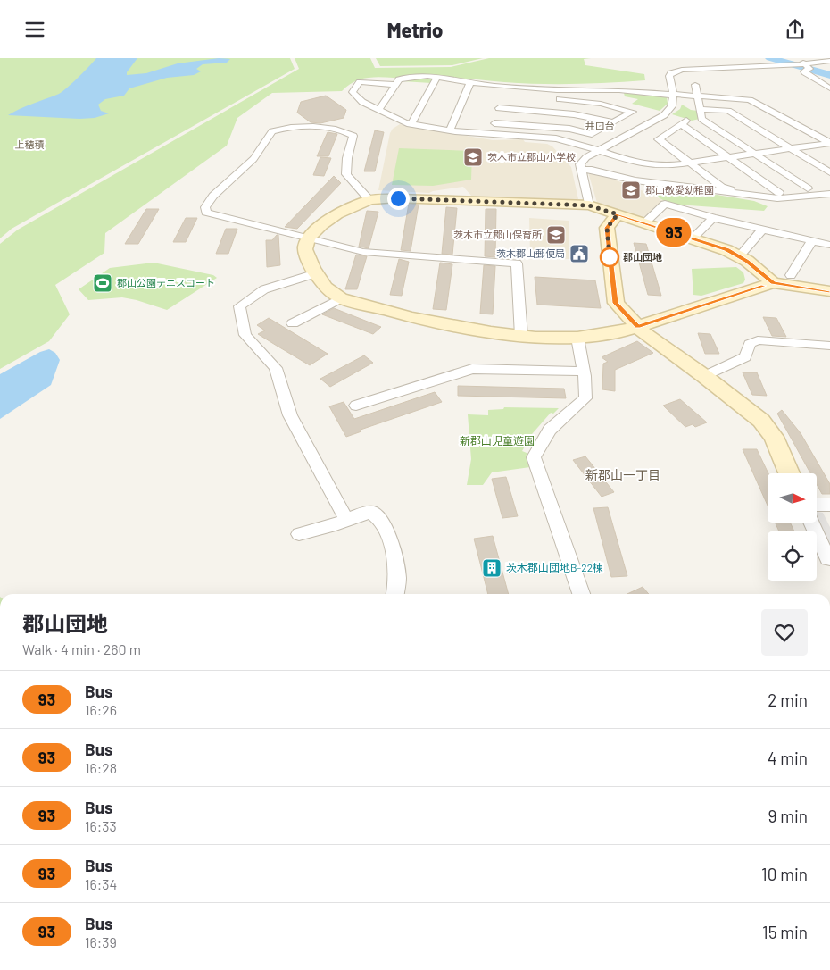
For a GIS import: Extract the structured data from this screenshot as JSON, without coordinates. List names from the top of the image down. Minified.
{"districts":["井口台","上穂積","新郡山一丁目"],"parks":["新郡山児童遊園"],"places":{"school or university":["茨木市立郡山小学校","郡山敬愛幼稚園","茨木市立郡山保育所"],"public building":["茨木郡山郵便局"],"other":["郡山団地"],"sports":["郡山公園テニスコート"],"building":["茨木郡山団地B-22棟"]},"lines":["bus line 93"],"north":"right","page":{"header":"Metrio","on_map":"93","heading":["郡山団地","Walk · 4 min · 260 m"],"list":[{"mark":"93","name":"Bus","note":"16:26","value":"2 min"},{"mark":"93","name":"Bus","note":"16:28","value":"4 min"},{"mark":"93","name":"Bus","note":"16:33","value":"9 min"},{"mark":"93","name":"Bus","note":"16:34","value":"10 min"},{"mark":"93","name":"Bus","note":"16:39","value":"15 min"}]}}
